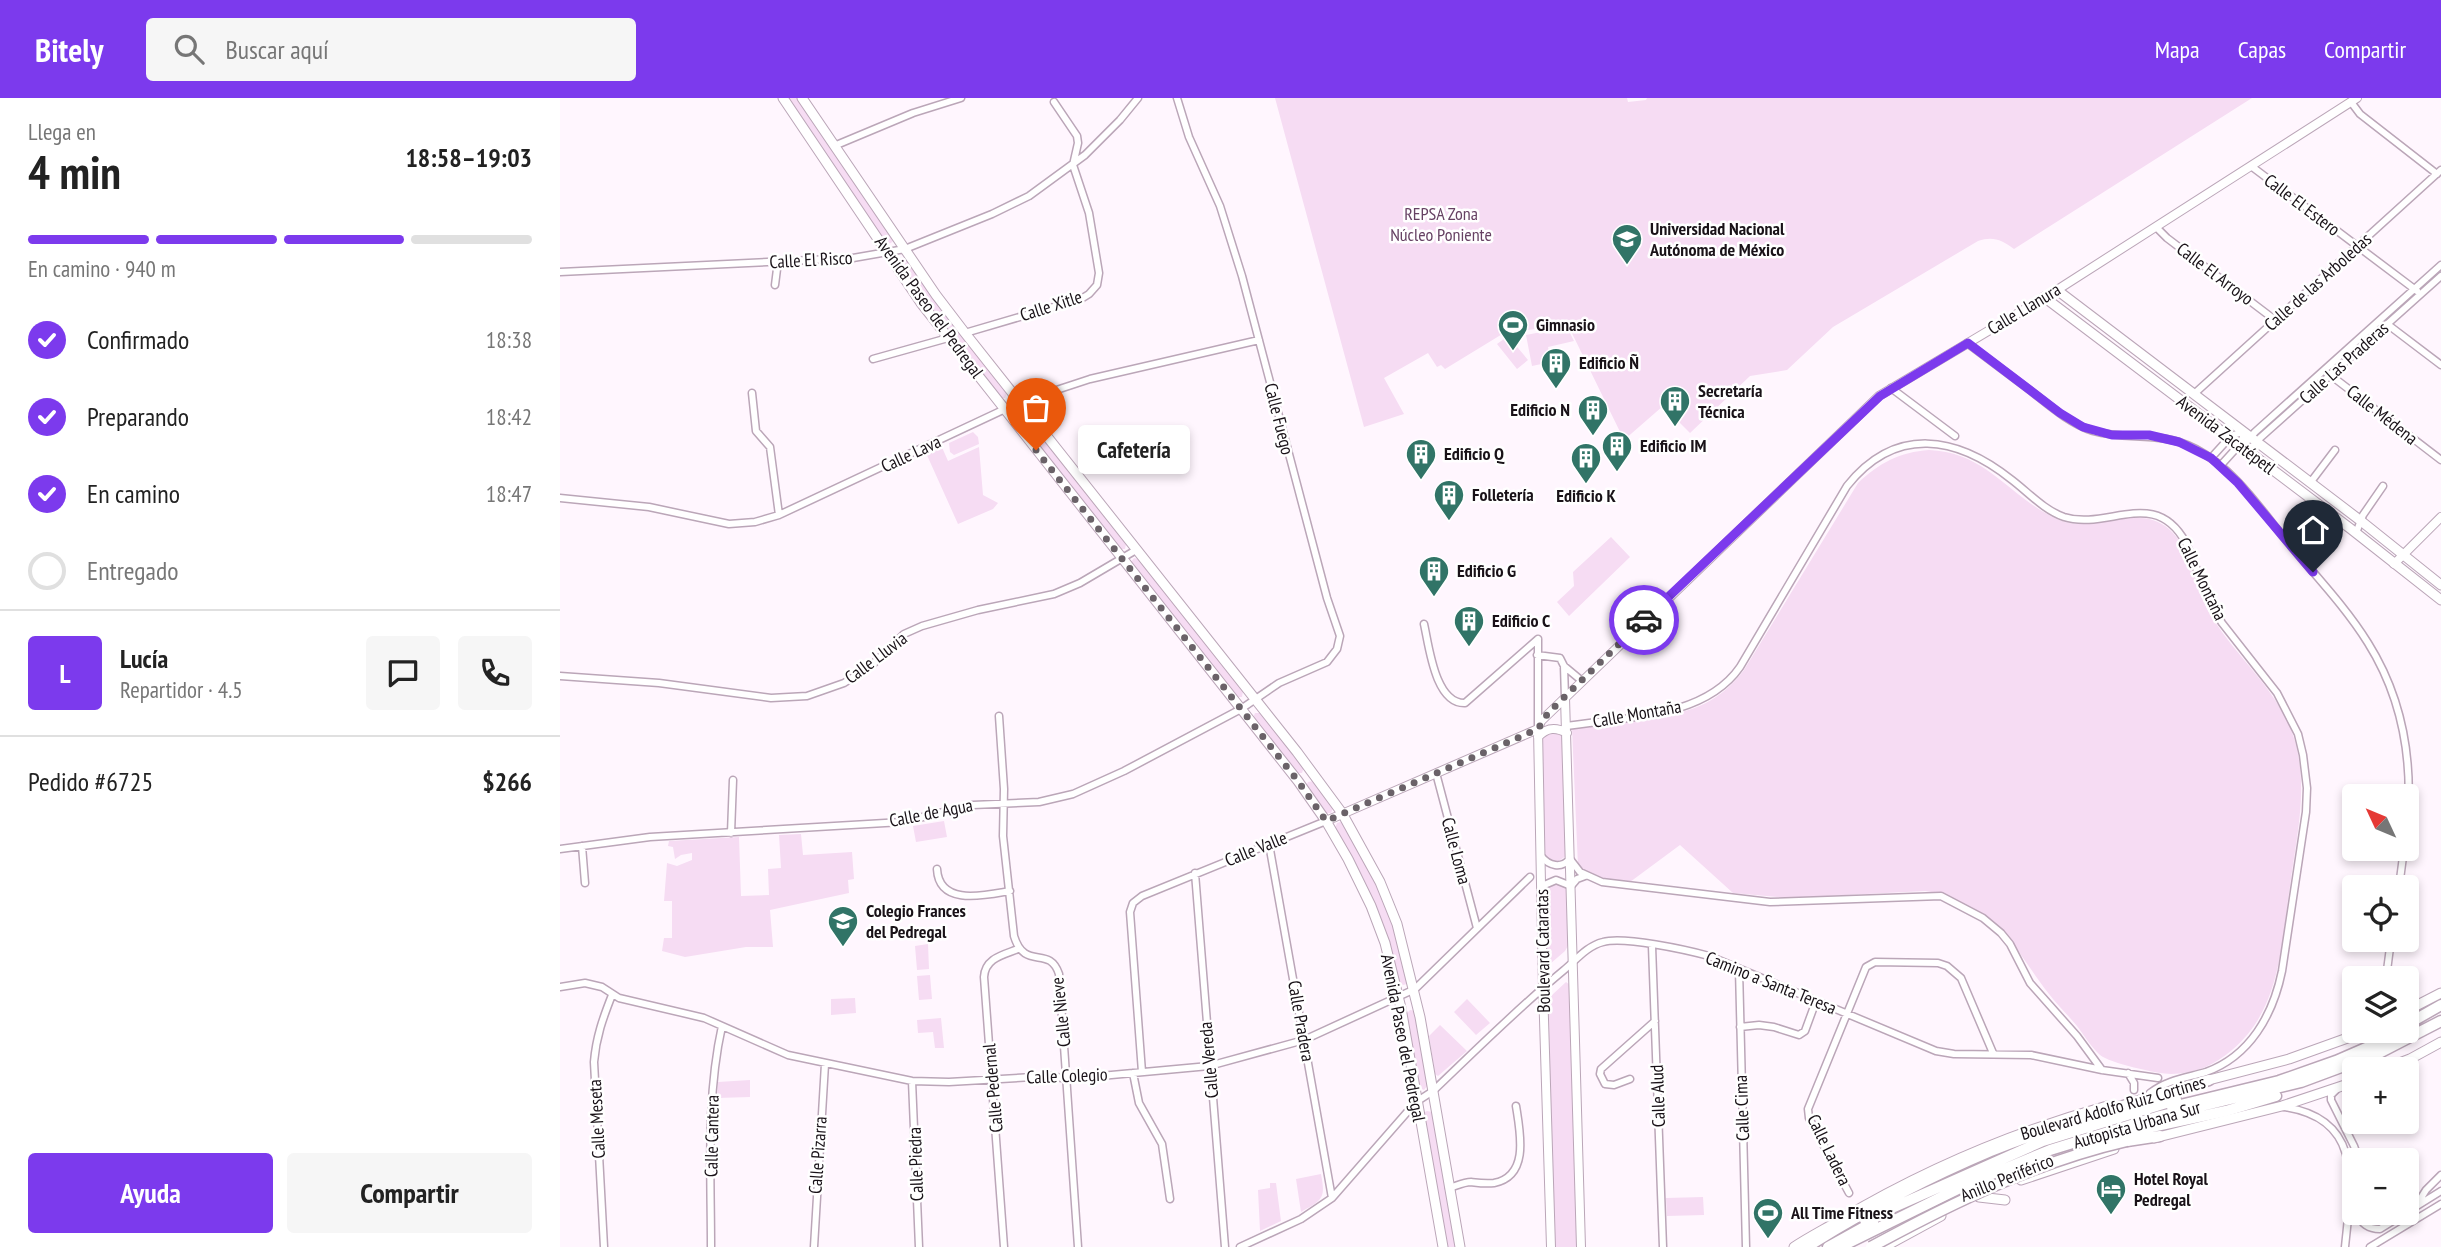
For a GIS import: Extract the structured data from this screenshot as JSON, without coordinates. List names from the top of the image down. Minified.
{"streets":{"highway":["Autopista Urbana Sur","Anillo Periférico"],"main road":["Avenida Paseo del Pedregal","Avenida Zacatépetl","Boulevard Adolfo Ruiz Cortines"],"street":["Calle El Estero","Calle El Risco","Calle El Arroyo","Calle de las Arboledas","Calle Xitle","Calle Llanura","Calle Las Praderas","Calle Médena","Calle Fuego","Calle Lava","Calle Montaña","Calle Lluvia","Calle de Agua","Calle Valle","Calle Loma","Boulevard Cataratas","Camino a Santa Teresa","Calle Nieve","Calle Pradera","Calle Vereda","Calle Colegio","Calle Pedernal","Calle Alud","Calle Cima","Calle Meseta","Calle Cantera","Calle Ladera","Calle Pizarra","Calle Piedra"]},"crossings":[["Calle El Estero","Calle de las Arboledas"],["Calle El Estero","Calle Llanura"],["Calle El Estero","Calle Las Praderas"],["Calle El Risco","Calle Xitle"],["Calle El Risco","Avenida Paseo del Pedregal"],["Calle El Arroyo","Calle de las Arboledas"],["Calle El Arroyo","Calle Llanura"],["Calle de las Arboledas","Avenida Zacatépetl"],["Calle Xitle","Avenida Paseo del Pedregal"],["Avenida Paseo del Pedregal","Calle Fuego"],["Avenida Paseo del Pedregal","Calle Lava"],["Avenida Paseo del Pedregal","Calle Lluvia"],["Avenida Paseo del Pedregal","Calle de Agua"],["Avenida Paseo del Pedregal","Calle Valle"],["Avenida Paseo del Pedregal","Calle Colegio"],["Calle Llanura","Avenida Zacatépetl"],["Calle Llanura","Calle Valle"],["Calle Llanura","Boulevard Cataratas"],["Calle Las Praderas","Calle Médena"],["Calle Las Praderas","Avenida Zacatépetl"],["Calle Fuego","Calle Lava"],["Calle Fuego","Calle de Agua"],["Calle Montaña","Boulevard Cataratas"],["Calle Montaña","Boulevard Adolfo Ruiz Cortines"],["Calle Valle","Calle Loma"],["Calle Valle","Boulevard Cataratas"],["Calle Valle","Calle Pradera"],["Calle Valle","Calle Vereda"],["Calle Valle","Calle Colegio"],["Calle Loma","Calle Colegio"],["Boulevard Cataratas","Camino a Santa Teresa"],["Camino a Santa Teresa","Calle Alud"],["Camino a Santa Teresa","Calle Cima"],["Camino a Santa Teresa","Calle Ladera"],["Calle Nieve","Calle Colegio"],["Calle Nieve","Calle Pedernal"],["Calle Pradera","Calle Colegio"],["Calle Vereda","Calle Colegio"],["Calle Colegio","Calle Pedernal"],["Calle Colegio","Calle Meseta"],["Calle Colegio","Calle Cantera"],["Calle Colegio","Calle Pizarra"],["Calle Colegio","Calle Piedra"]],"parks":["REPSA Zona Núcleo Poniente"],"places":{"school or university":["Universidad Nacional Autónoma de México","Colegio Frances del Pedregal"],"sports":["Gimnasio","All Time Fitness"],"building":["Edificio Ñ","Secretaría Técnica","Edificio N","Edificio IM","Edificio Q","Edificio K","Folletería","Edificio G","Edificio C"],"other":["Cafetería"],"hotel":["Hotel Royal Pedregal"]},"north":"top left","page":{"header":"Bitely","search":"Buscar aquí","nav":["Mapa","Capas","Compartir"],"heading":["4 min","Llega en","18:58–19:03"],"panel":["Lucía","Repartidor · 4.5","Pedido #6725","$266"],"bar":"En camino · 940 m","list":[["Confirmado","18:38"],["Preparando","18:42"],["En camino","18:47"],"Entregado"],"bubble":"Cafetería","round":"L","map_buttons":["+","−"],"buttons":["Ayuda","Compartir"]}}
